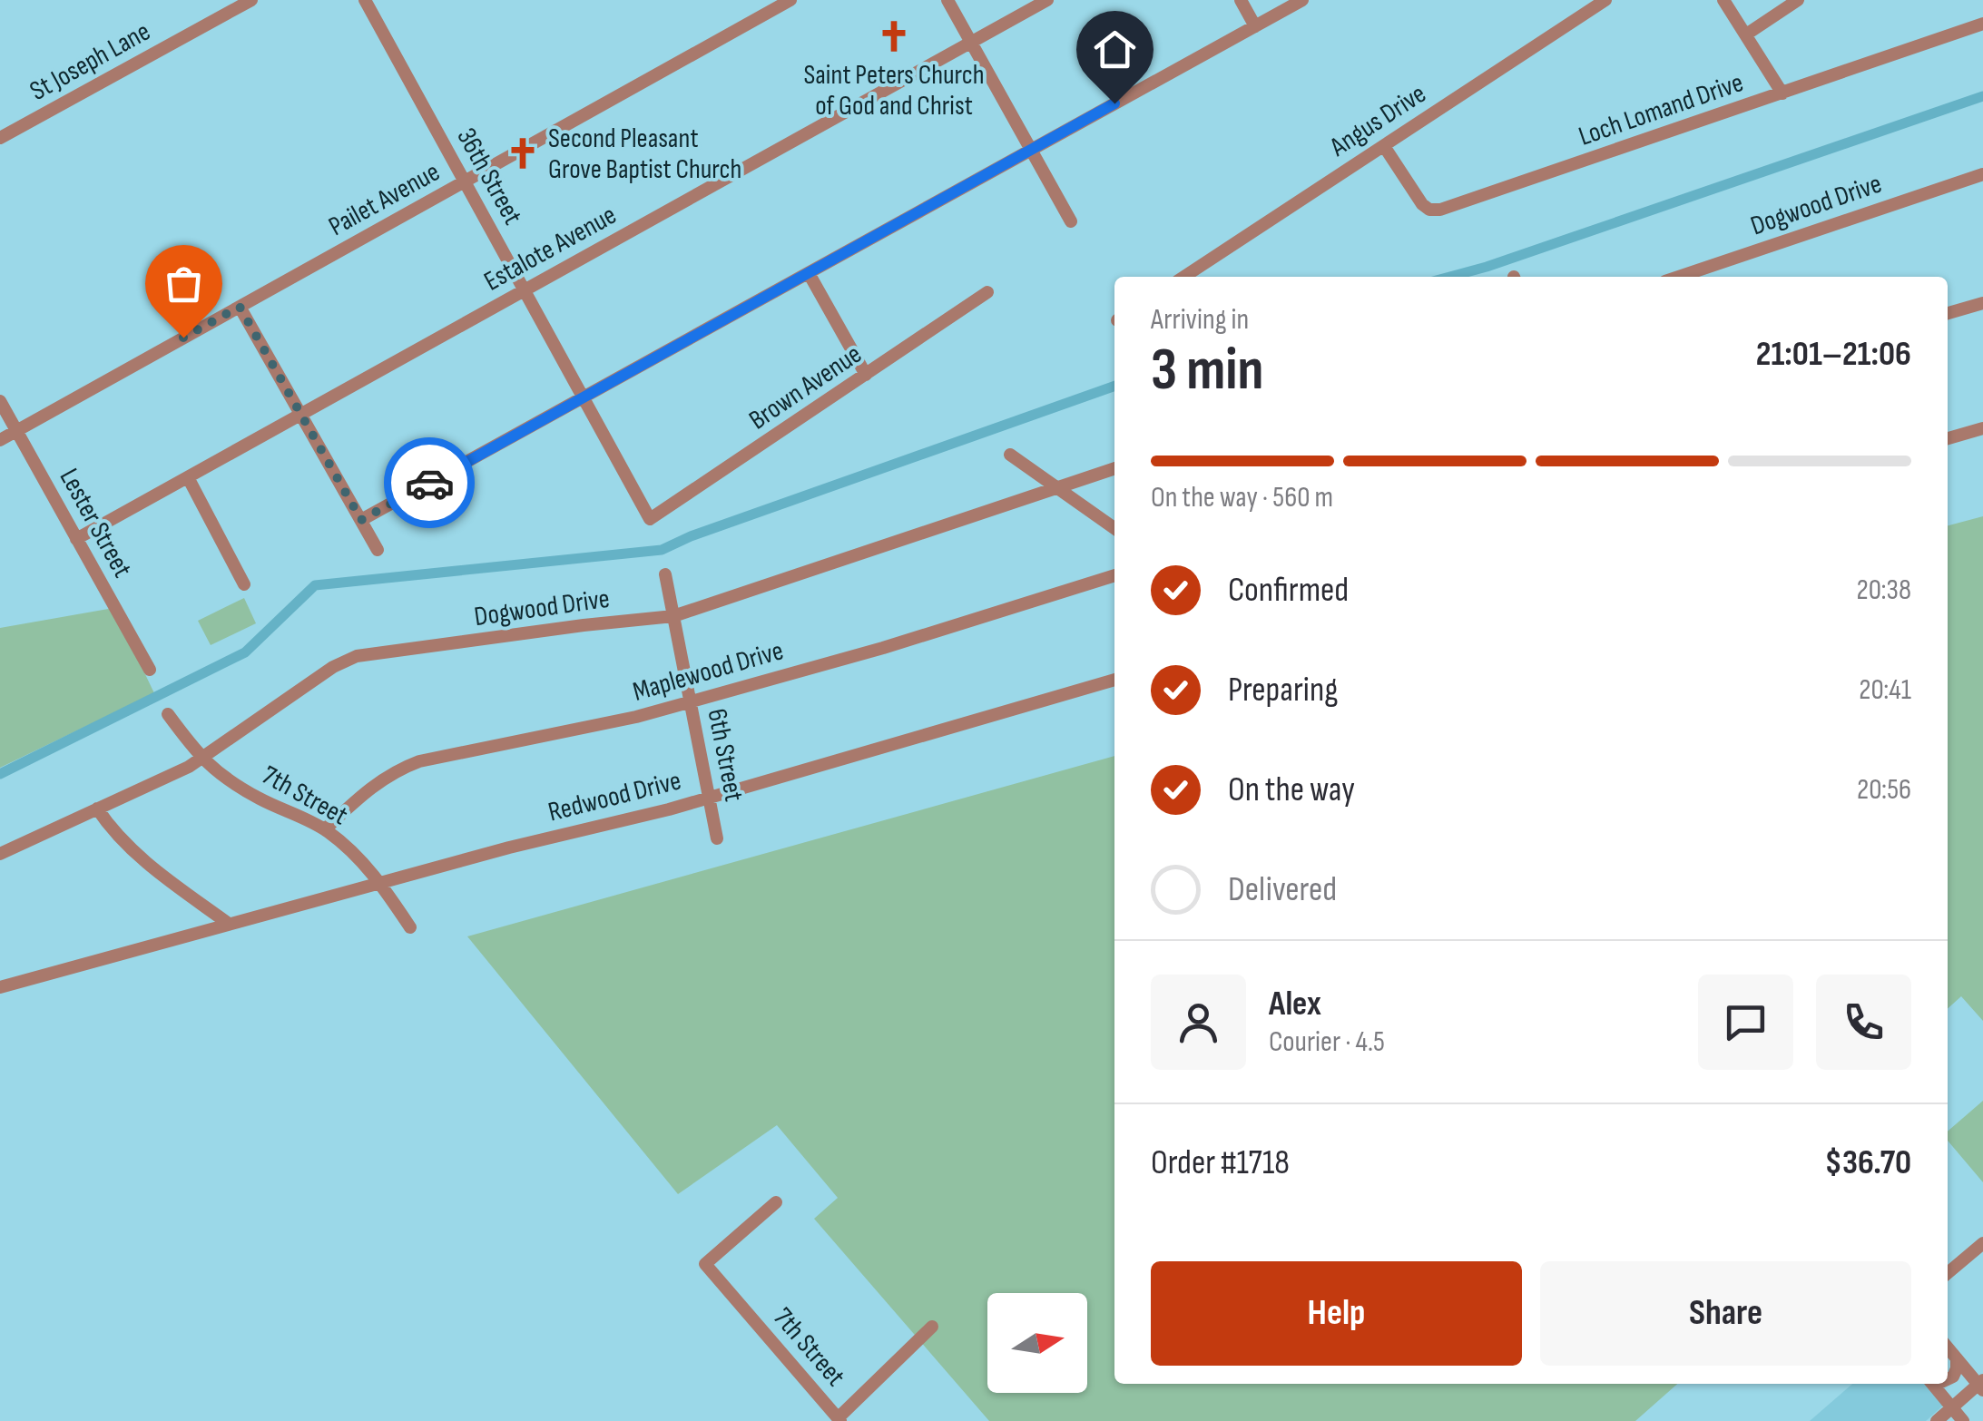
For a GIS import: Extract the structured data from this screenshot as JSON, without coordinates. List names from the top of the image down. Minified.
{"streets":{"street":["St Joseph Lane","Loch Lomand Drive","Angus Drive","36th Street","Pailet Avenue","Dogwood Drive","Estalote Avenue","Brown Avenue","Lester Street","Maplewood Drive","6th Street","7th Street","Redwood Drive"]},"crossings":[["Loch Lomand Drive","Angus Drive"],["36th Street","Pailet Avenue"],["36th Street","Estalote Avenue"],["36th Street","Brown Avenue"],["Pailet Avenue","Lester Street"],["Dogwood Drive","6th Street"],["Dogwood Drive","7th Street"],["Estalote Avenue","Lester Street"],["Maplewood Drive","6th Street"],["Maplewood Drive","7th Street"],["6th Street","Redwood Drive"],["7th Street","Redwood Drive"]],"places":{"church":["Saint Peters Church of God and Christ","Second Pleasant Grove Baptist Church"]},"north":"right","page":{"heading":["3 min","Arriving in","21:01–21:06"],"panel":["Alex","Courier · 4.5","Order #1718","$36.70"],"bar":"On the way · 560 m","list":[["Confirmed","20:38"],["Preparing","20:41"],["On the way","20:56"],"Delivered"],"buttons":["Help","Share"]}}
